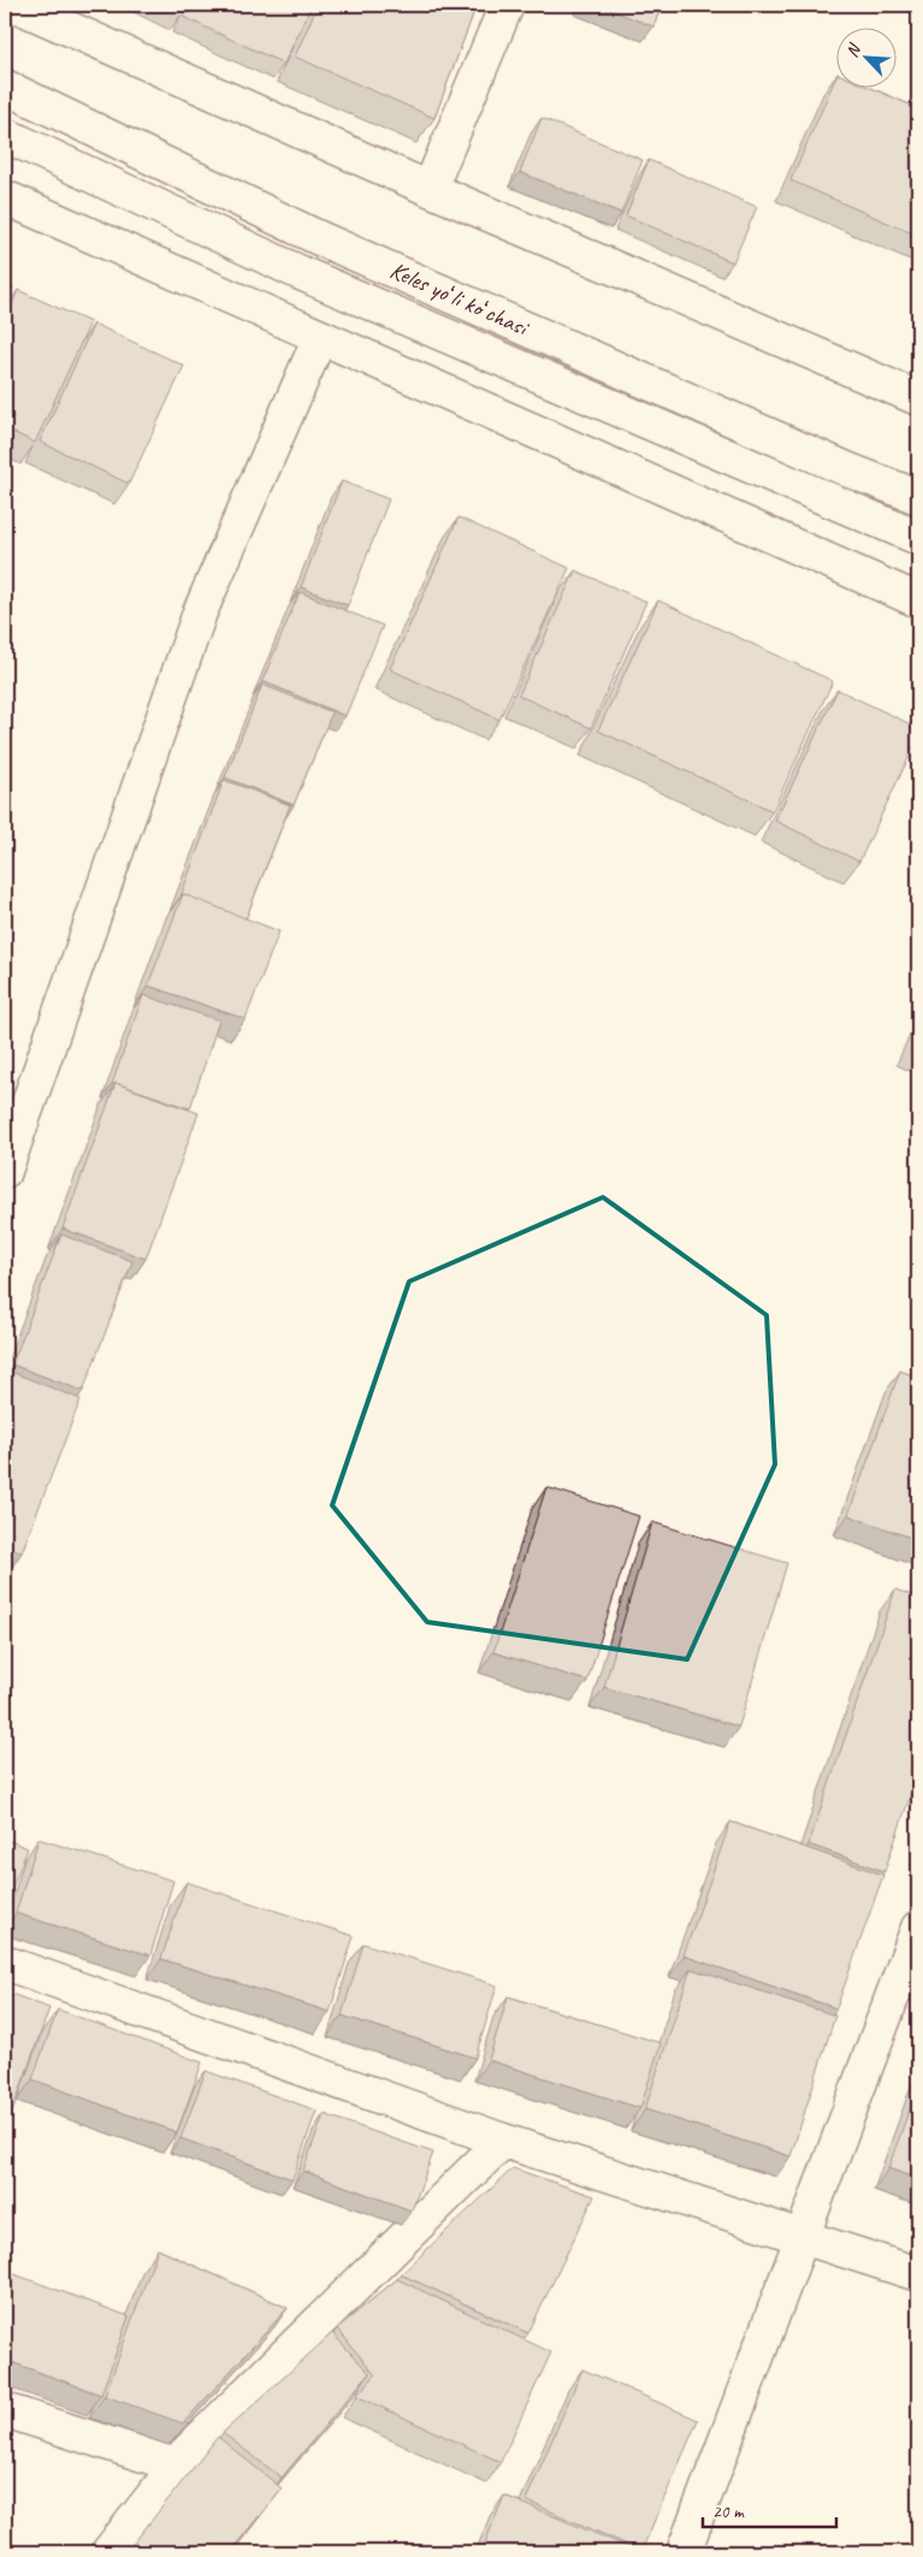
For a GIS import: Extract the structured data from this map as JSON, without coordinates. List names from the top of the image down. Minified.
{"streets":{"main road":["Keles yoʻli koʻchasi"]},"scale_bar":"20 m","north":"top left"}
